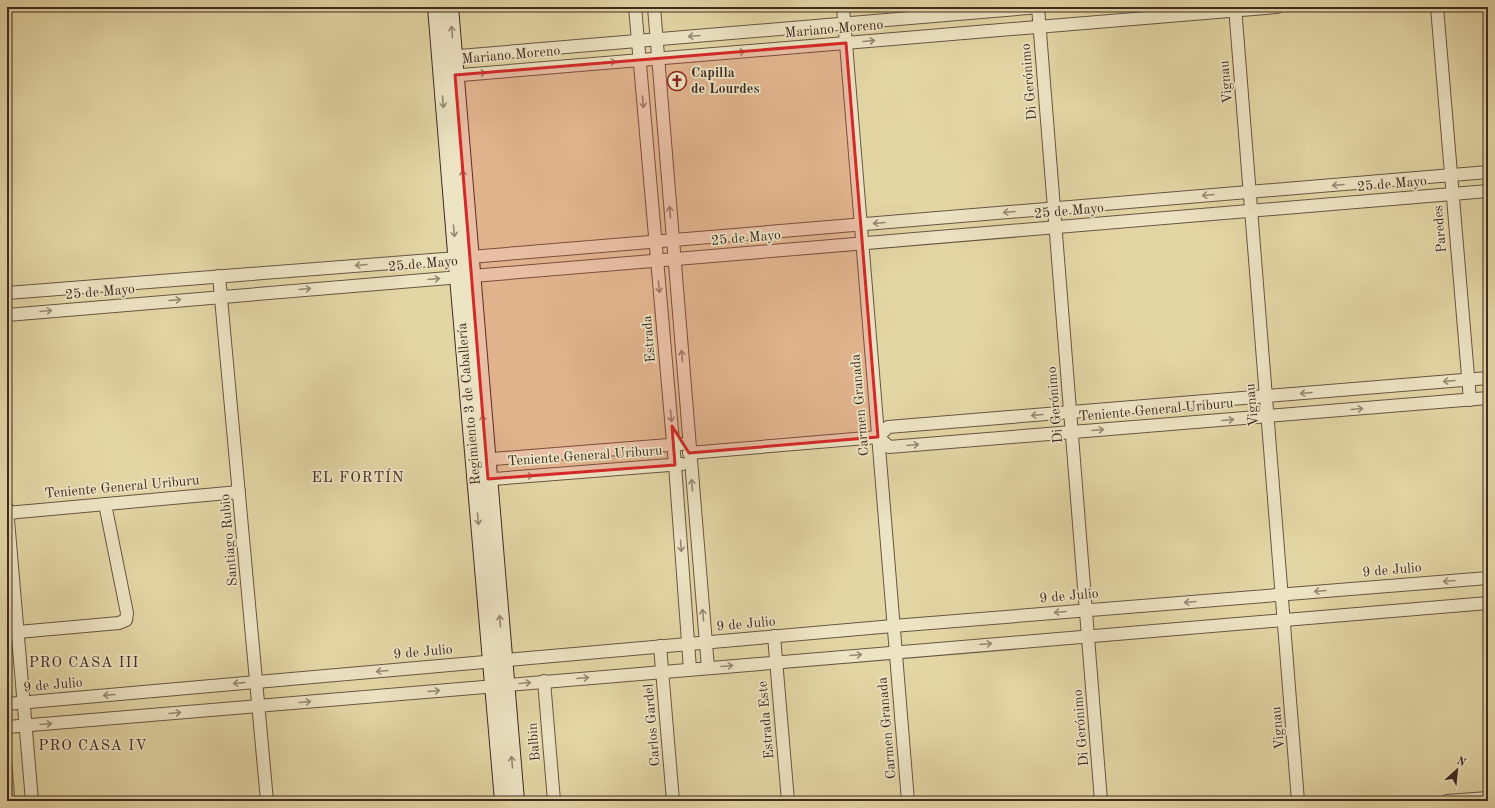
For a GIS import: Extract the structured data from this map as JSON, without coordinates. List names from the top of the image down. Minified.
{"streets":{"street":["Mariano Moreno","Di Gerónimo","Vignau","25 de Mayo","Paredes","Estrada","Regimiento 3 de Caballería","Carmen Granada","Teniente General Uriburu","Santiago Rubio","9 de Julio","Estrada Este","Carlos Gardel","Balbin"]},"crossings":[["Mariano Moreno","Di Gerónimo"],["Mariano Moreno","Vignau"],["Mariano Moreno","Estrada"],["Mariano Moreno","Regimiento 3 de Caballería"],["Mariano Moreno","Carmen Granada"],["Di Gerónimo","25 de Mayo"],["Di Gerónimo","Teniente General Uriburu"],["Di Gerónimo","9 de Julio"],["Vignau","25 de Mayo"],["Vignau","Teniente General Uriburu"],["Vignau","9 de Julio"],["25 de Mayo","Paredes"],["25 de Mayo","Estrada"],["25 de Mayo","Regimiento 3 de Caballería"],["25 de Mayo","Carmen Granada"],["25 de Mayo","Santiago Rubio"],["Paredes","Teniente General Uriburu"],["Estrada","Teniente General Uriburu"],["Estrada","9 de Julio"],["Regimiento 3 de Caballería","Teniente General Uriburu"],["Regimiento 3 de Caballería","9 de Julio"],["Carmen Granada","Teniente General Uriburu"],["Carmen Granada","9 de Julio"],["Teniente General Uriburu","Santiago Rubio"],["Santiago Rubio","9 de Julio"],["9 de Julio","Estrada Este"],["9 de Julio","Carlos Gardel"]],"districts":["EL FORTÍN","PRO CASA III","PRO CASA IV"],"places":{"church":["Capilla de Lourdes"]},"north":"top right"}
